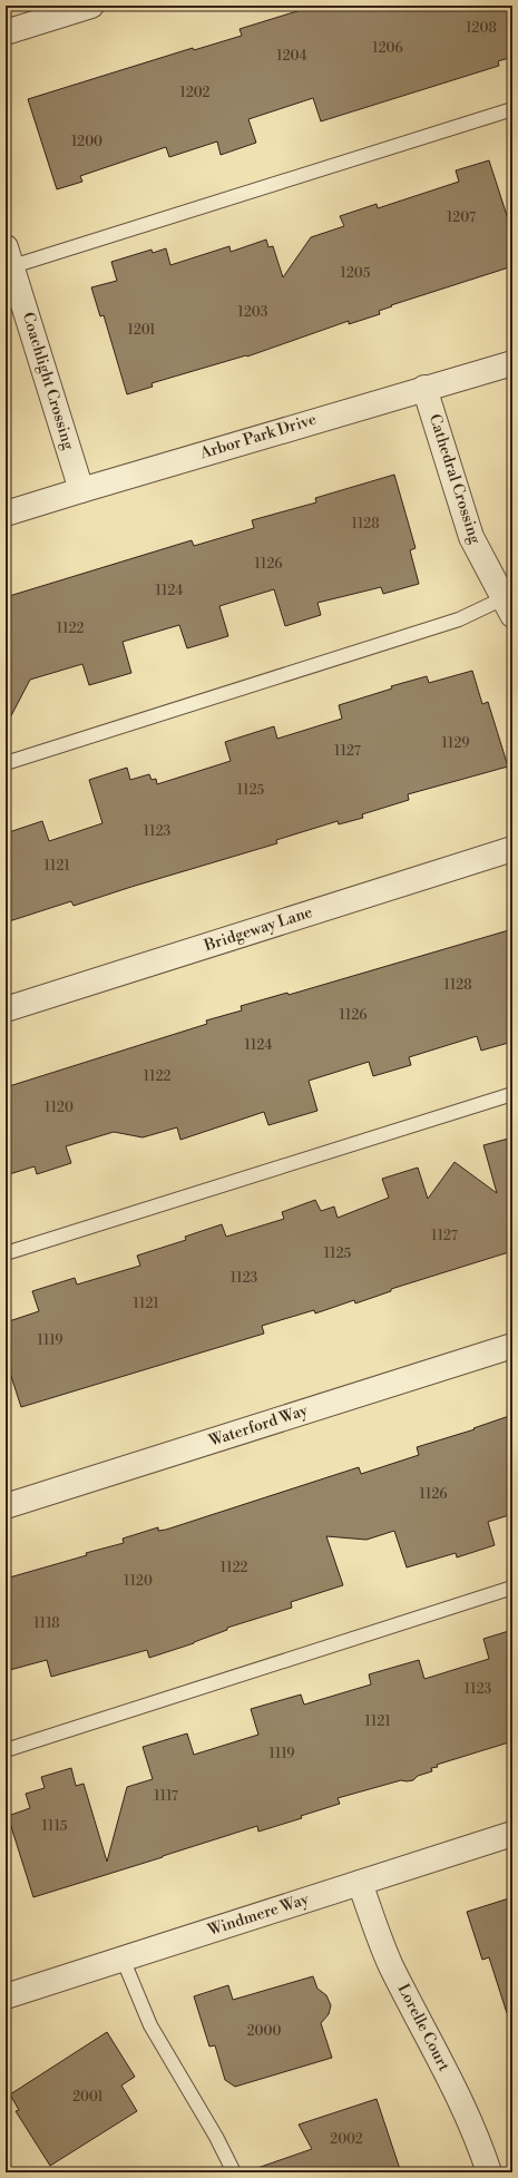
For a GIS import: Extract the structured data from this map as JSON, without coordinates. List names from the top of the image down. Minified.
{"streets":{"street":["Coachlight Crossing","Arbor Park Drive","Cathedral Crossing","Bridgeway Lane","Waterford Way","Windmere Way","Lorelle Court"]},"crossings":[["Coachlight Crossing","Arbor Park Drive"],["Arbor Park Drive","Cathedral Crossing"],["Windmere Way","Lorelle Court"]],"house_numbers":["1208","1206","1204","1202","1200","1207","1205","1203","1201","1128","1126","1124","1122","1129","1127","1125","1123","1121","1128","1126","1124","1122","1120","1127","1125","1123","1121","1119","1126","1122","1120","1118","1123","1121","1119","1117","1115","2000","2001","2002"]}
